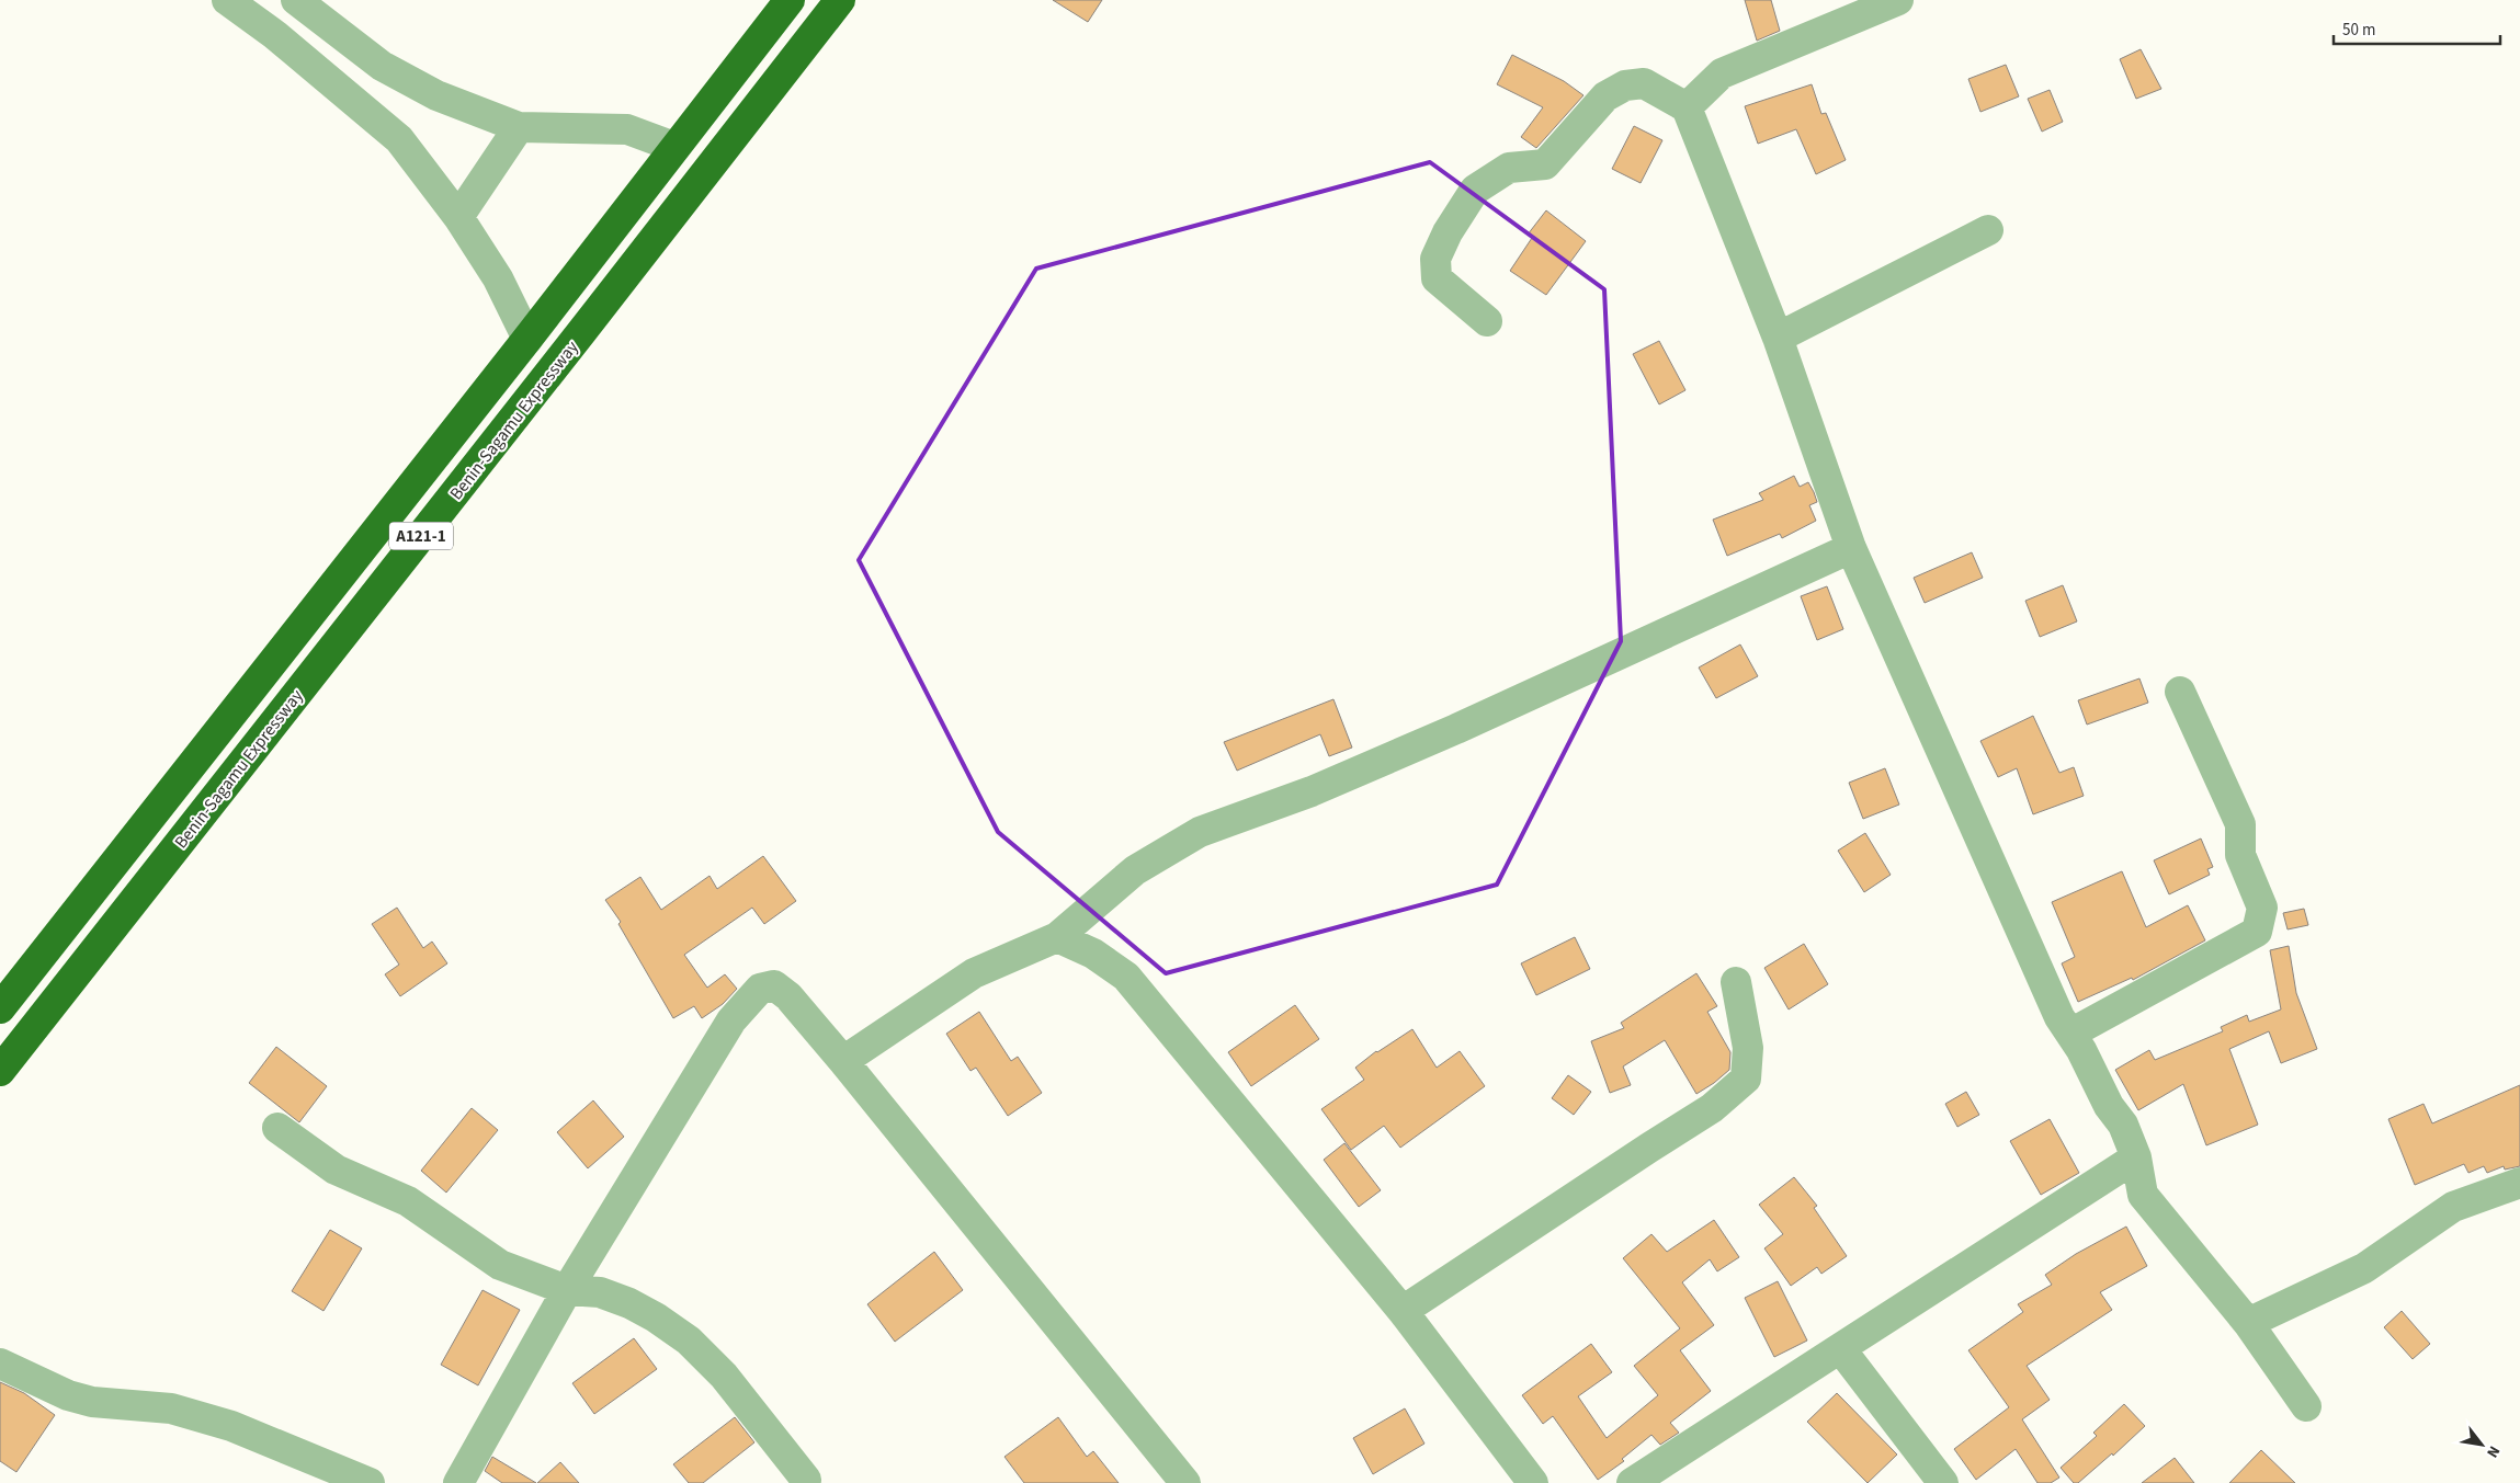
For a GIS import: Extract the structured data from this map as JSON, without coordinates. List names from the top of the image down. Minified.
{"streets":{"highway":["Benin-Sagamu Expressway","A121-1"]},"scale_bar":"50 m","north":"bottom right"}
